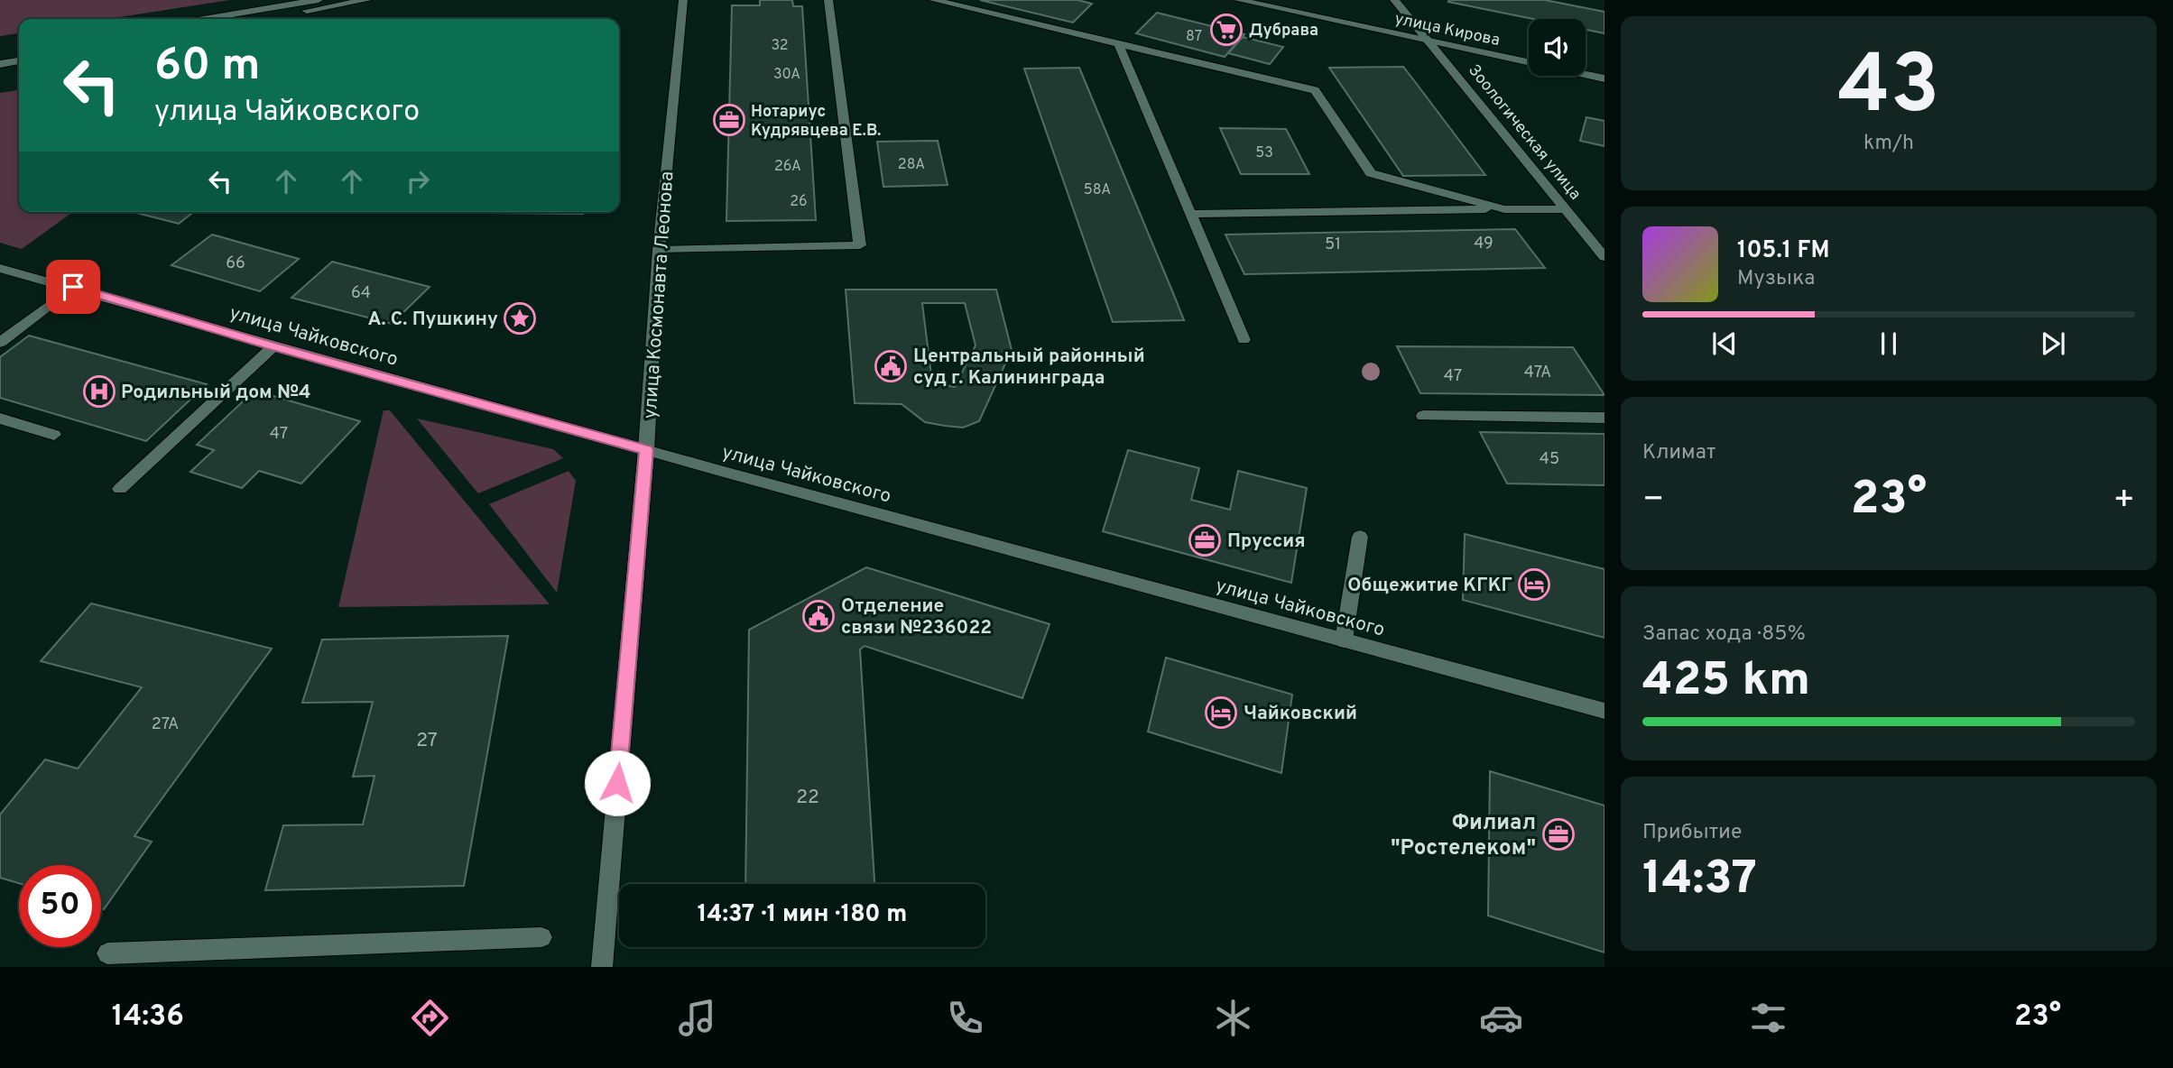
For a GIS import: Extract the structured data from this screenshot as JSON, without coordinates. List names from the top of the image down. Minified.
{"streets":{"street":["улица Кирова","Зоологическая улица","улица Космонавта Леонова","улица Чайковского"]},"crossings":[["улица Кирова","Зоологическая улица"],["улица Космонавта Леонова","улица Чайковского"]],"places":{"supermarket":["Дубрава"],"office":["Нотариус Кудрявцева Е.В.","Пруссия","Филиал \"Ростелеком\""],"place":["А. С. Пушкину"],"public building":["Центральный районный суд г. Калининграда","Отделение связи №236022"],"hospital":["Родильный дом №4"],"hotel":["Общежитие КГКГ","Чайковский"]},"house_numbers":["87","32","30А","53","28А","26А","58А","26","49","51","66","64","47А","47","47","45","27А","27","22"],"page":{"tile":[["43","km/h"],"Климат",["Запас хода · 85%","425 km"],["Прибытие","14:37"]],"turn":["60 m","улица Чайковского"],"song":["105.1 FM","Музыка"],"heat":["−","23°","+"],"limit":"50","trip":"14:37 · 1 мин · 180 m","tabs":["14:36","23°"]}}
